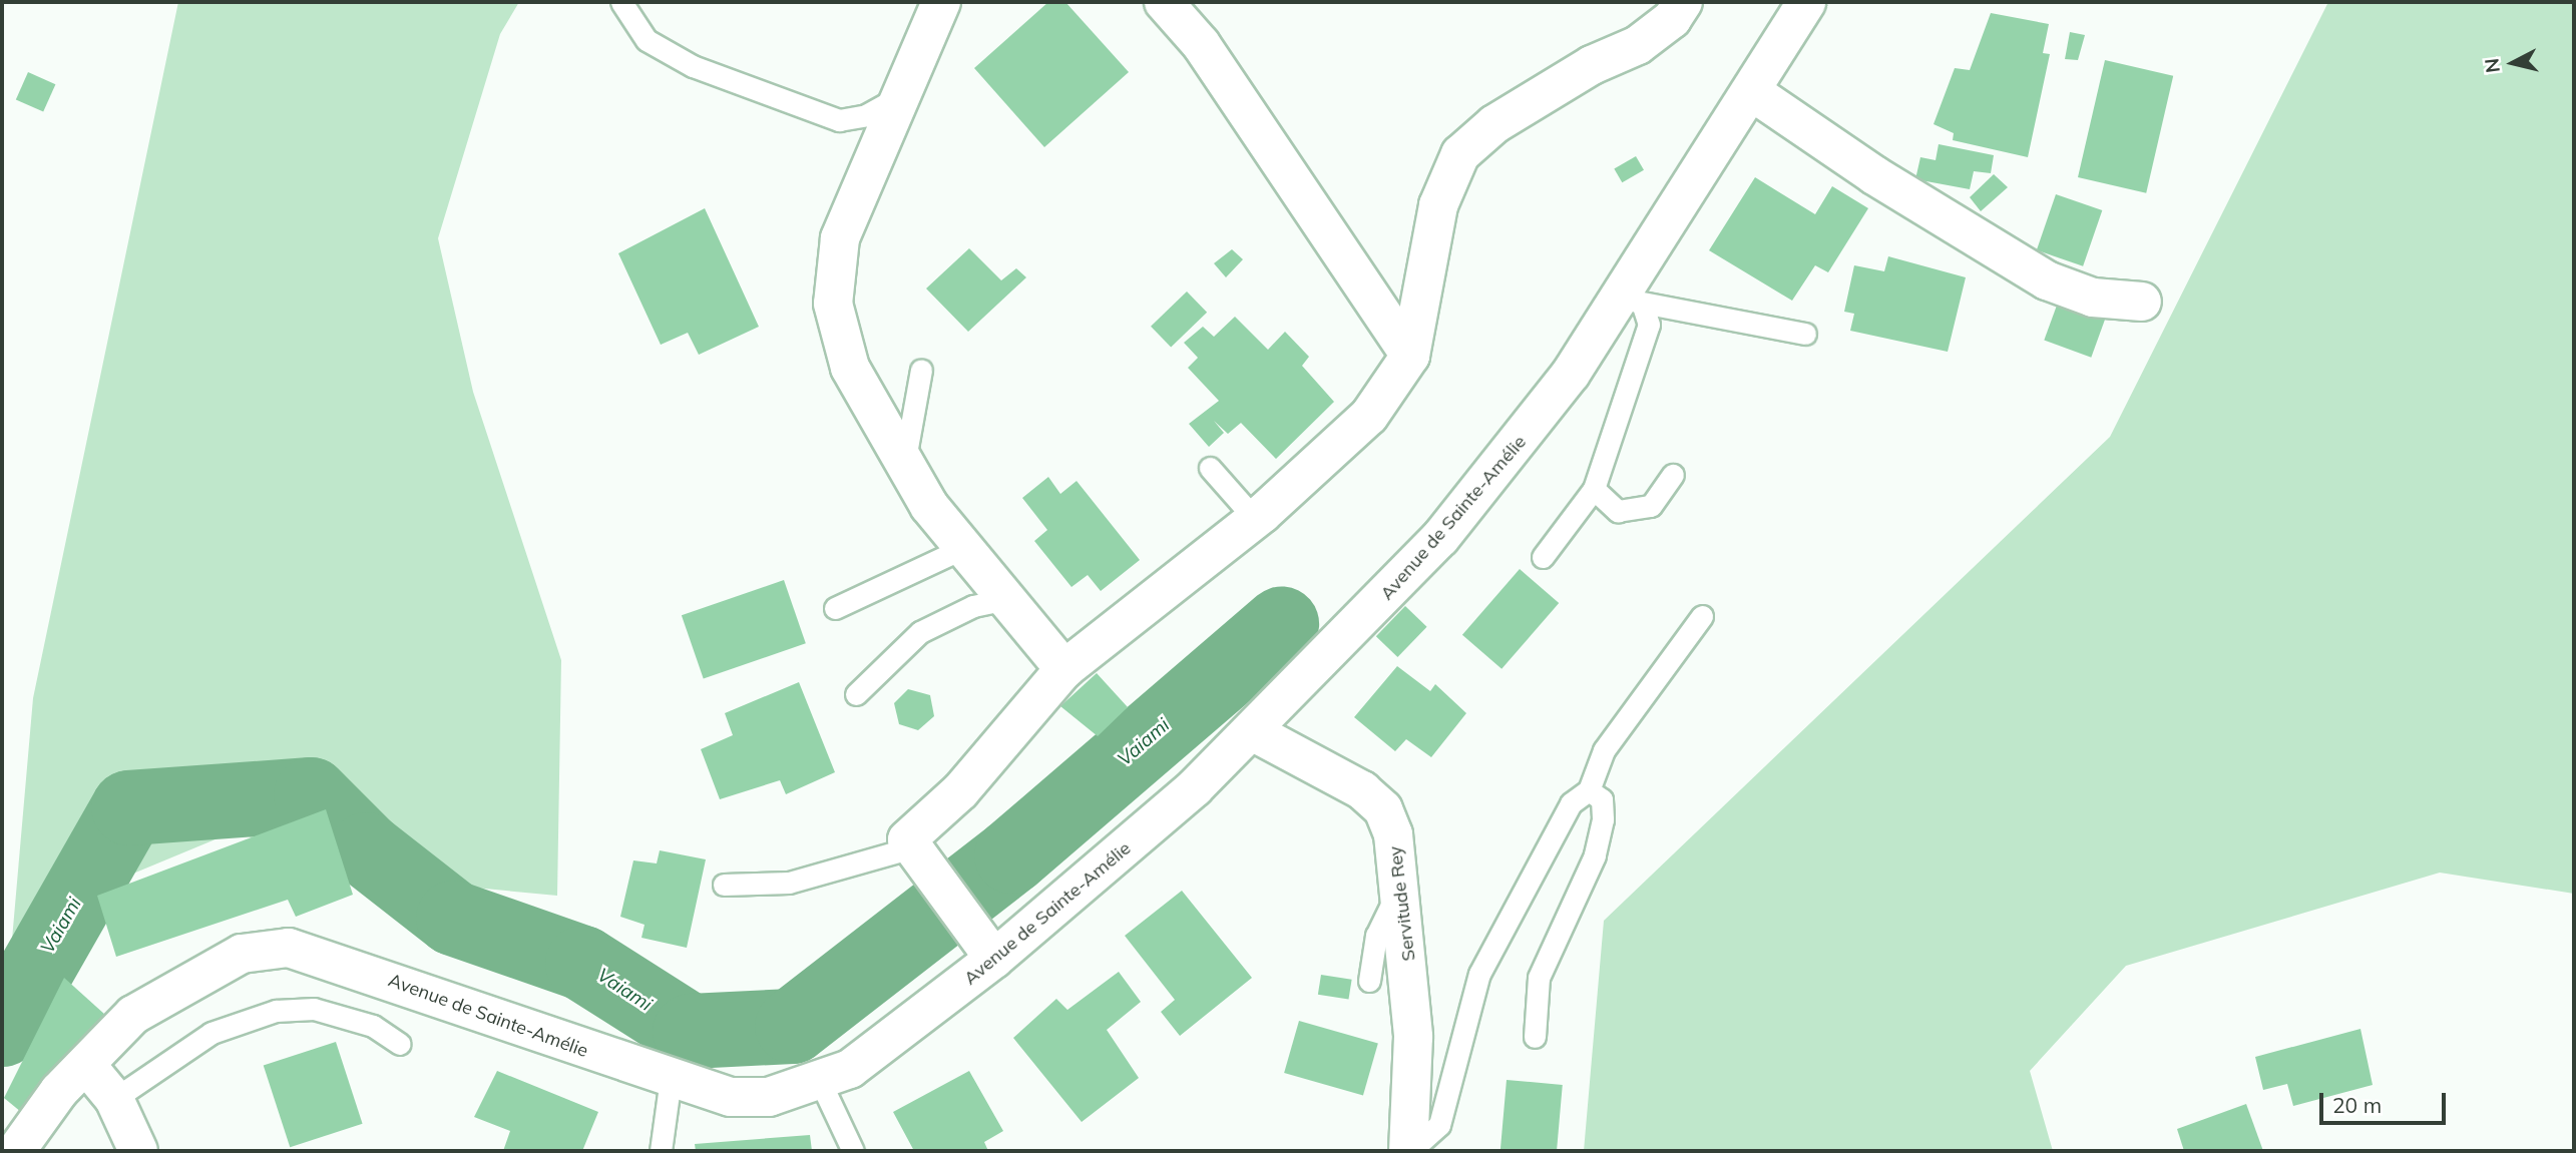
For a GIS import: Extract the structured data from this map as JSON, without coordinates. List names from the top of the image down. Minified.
{"streets":{"street":["Avenue de Sainte-Amélie","Servitude Rey"]},"crossings":[["Avenue de Sainte-Amélie","Servitude Rey"]],"water":["Vaiami"],"scale_bar":"20 m","north":"left"}
